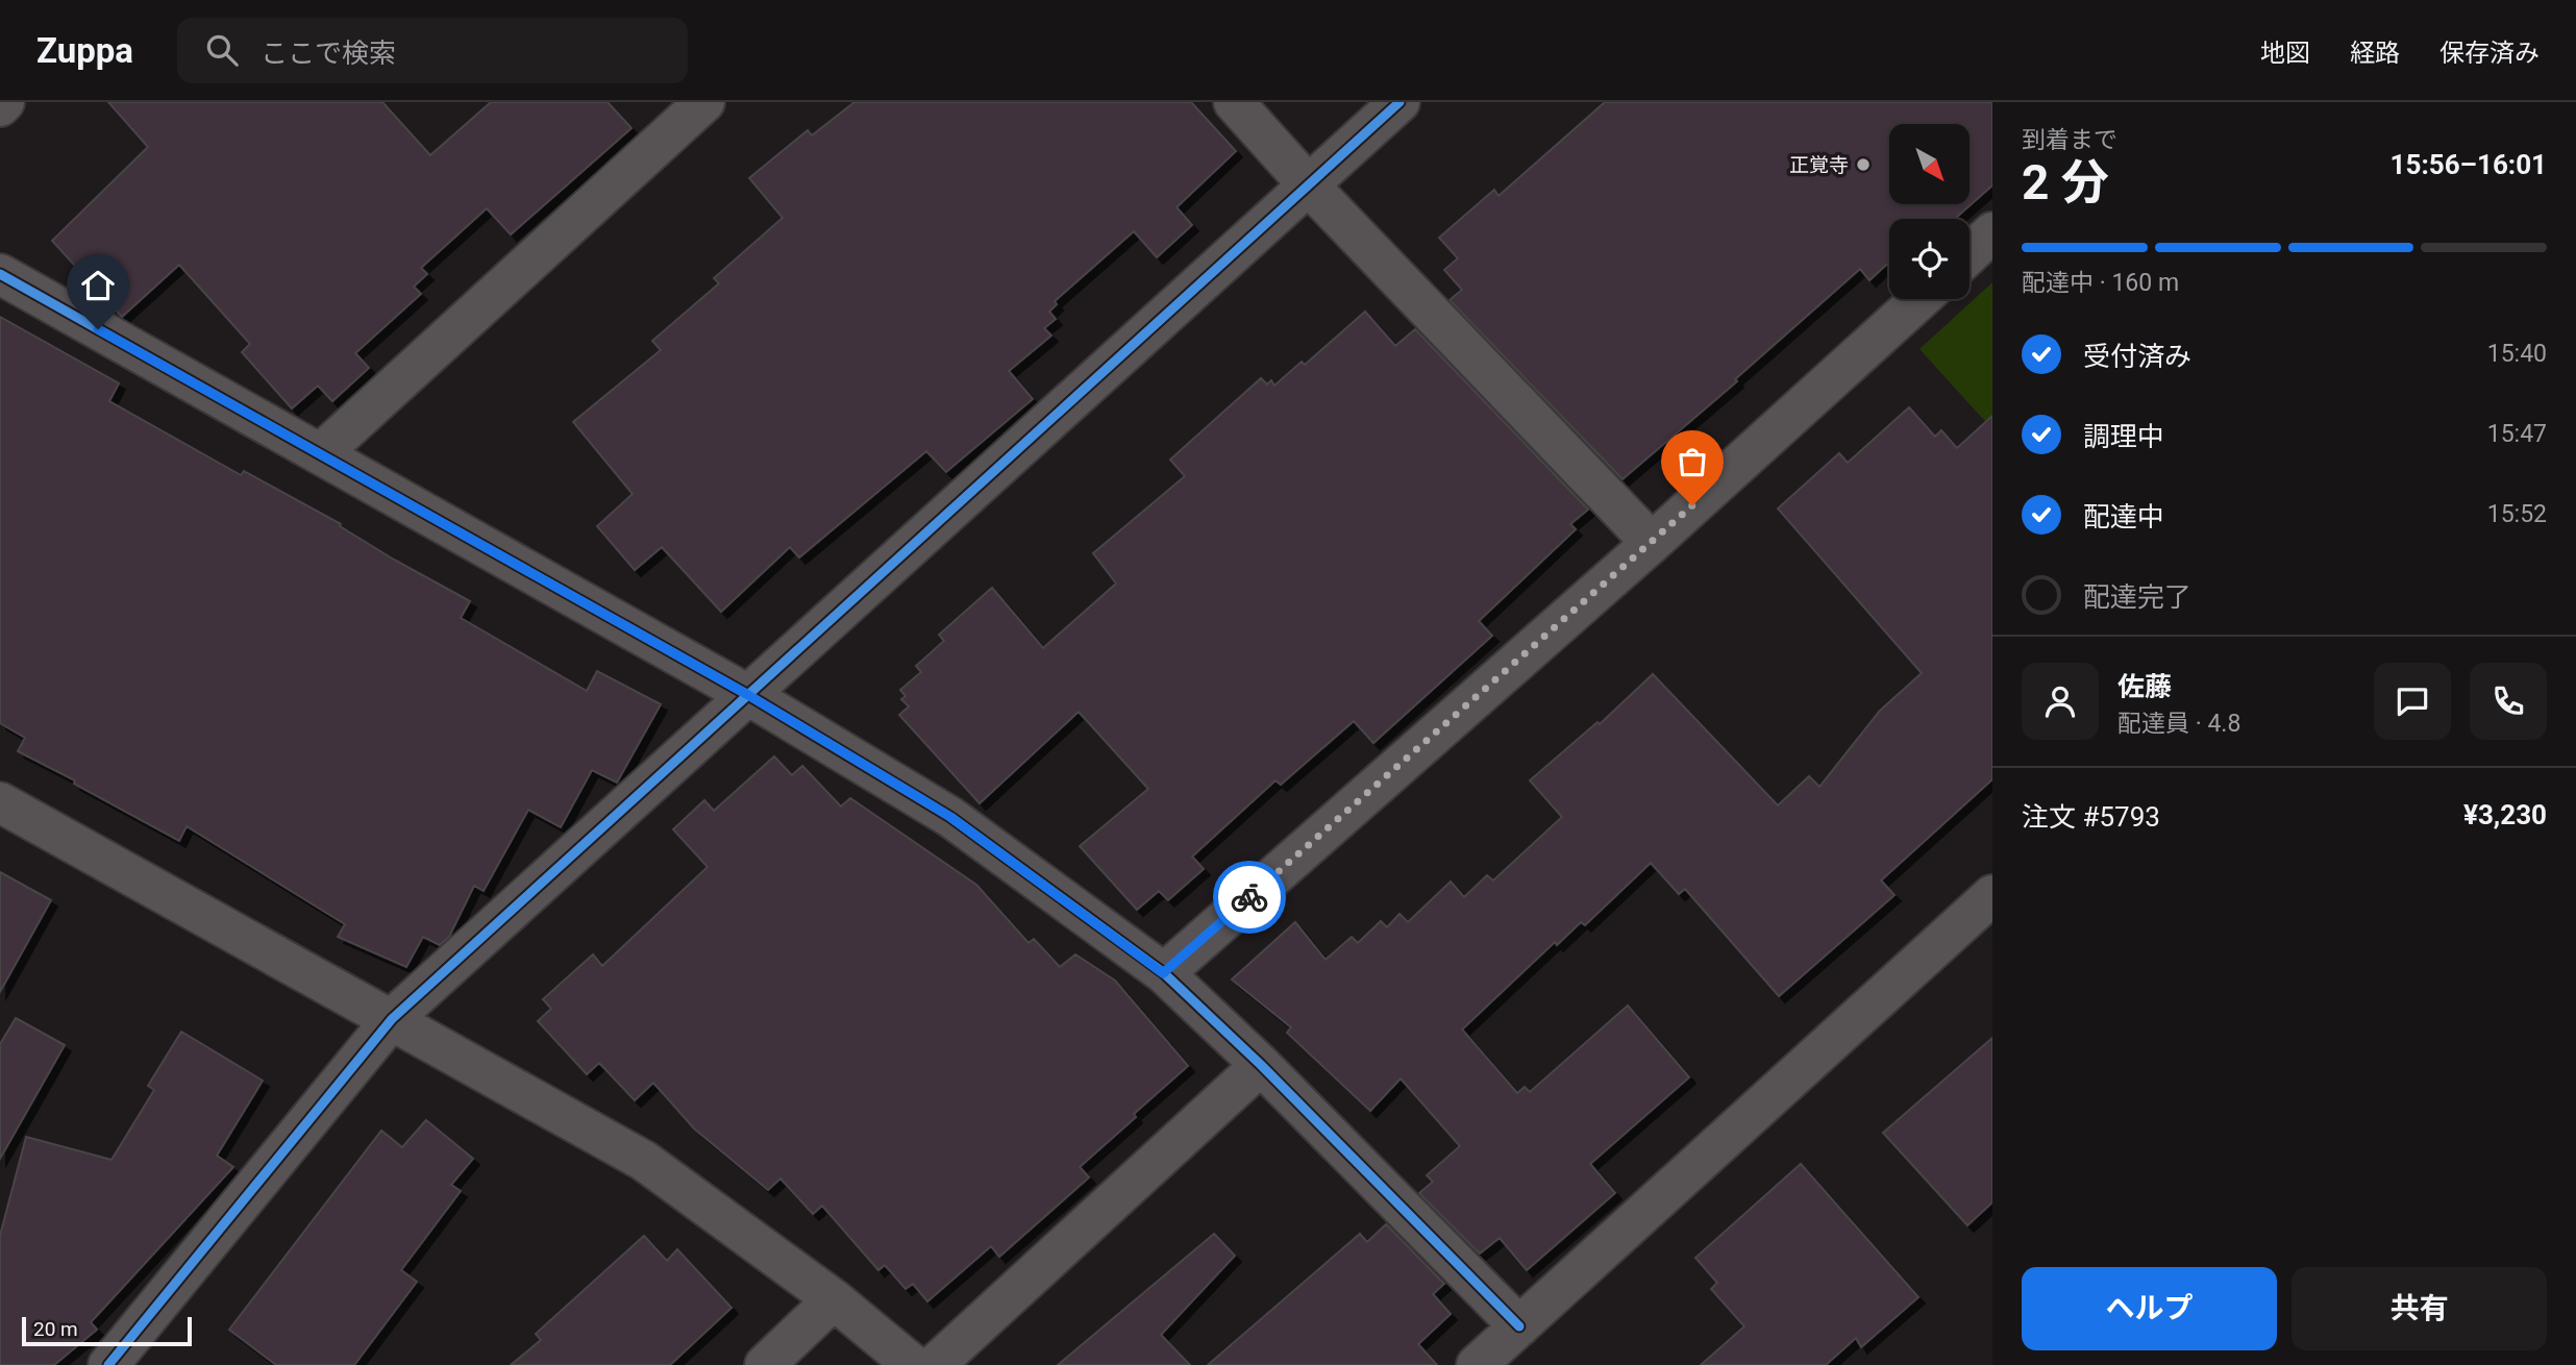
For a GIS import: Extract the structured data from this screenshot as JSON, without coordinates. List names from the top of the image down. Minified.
{"places":["正覚寺"],"scale_bar":"20 m","north":"bottom right","page":{"header":"Zuppa","search":"ここで検索","nav":["地図","経路","保存済み"],"heading":["2 分","到着まで","15:56–16:01"],"panel":["佐藤","配達員 · 4.8","注文 #5793","¥3,230"],"bar":"配達中 · 160 m","list":[["受付済み","15:40"],["調理中","15:47"],["配達中","15:52"],"配達完了"],"buttons":["ヘルプ","共有"],"scale":"20 m"}}
